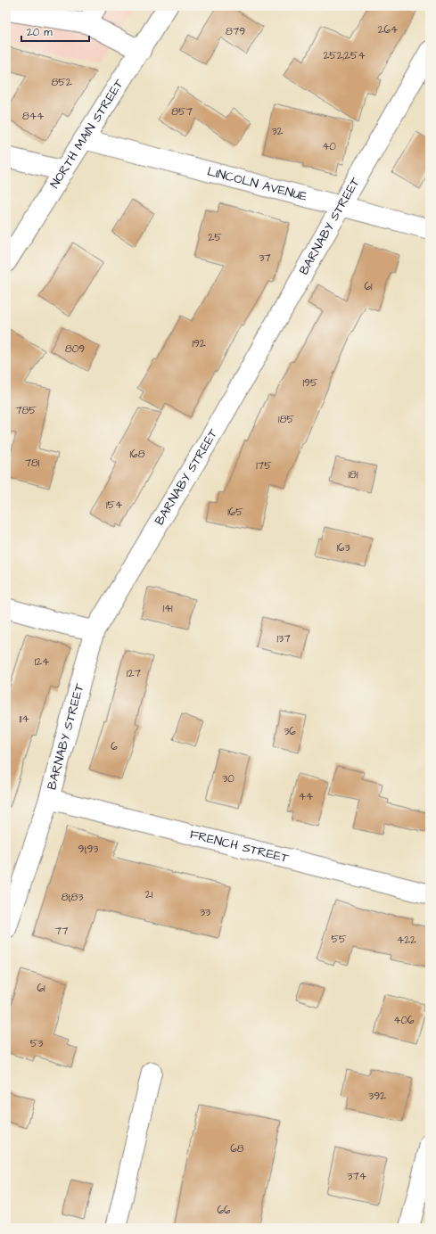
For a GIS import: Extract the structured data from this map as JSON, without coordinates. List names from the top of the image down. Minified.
{"streets":{"street":["NORTH MAIN STREET","LINCOLN AVENUE","BARNABY STREET","FRENCH STREET"]},"crossings":[["NORTH MAIN STREET","LINCOLN AVENUE"],["LINCOLN AVENUE","BARNABY STREET"],["BARNABY STREET","FRENCH STREET"]],"house_numbers":["264","879","252;254","852","857","844","32","40","25","37","61","192","809","195","785","185","168","781","175","181","154","165","163","141","137","124","127","114","36","6","30","44","91;93","21","81;83","33","77","55","422","61","406","53","392","68","374","66"],"scale_bar":"20 m"}
